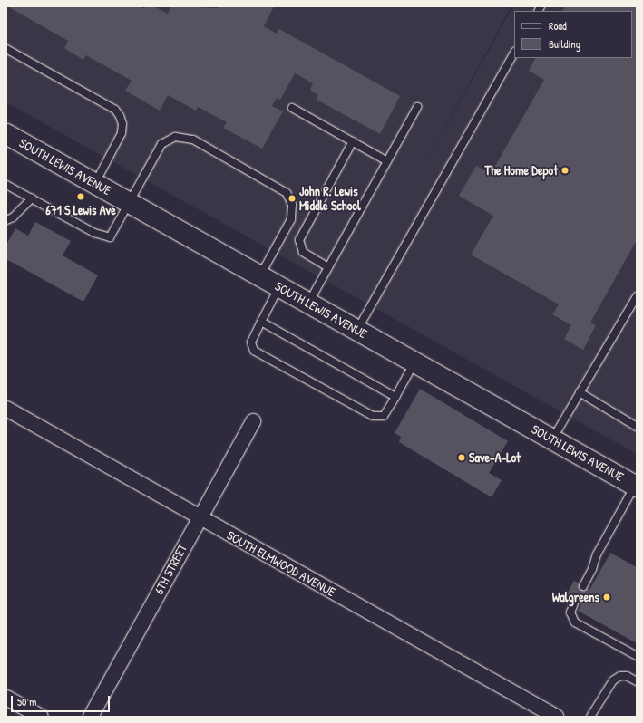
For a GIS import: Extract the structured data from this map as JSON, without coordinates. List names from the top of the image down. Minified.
{"streets":{"main road":["SOUTH LEWIS AVENUE"],"street":["SOUTH ELMWOOD AVENUE","6TH STREET"]},"crossings":[["SOUTH ELMWOOD AVENUE","6TH STREET"]],"places":["The Home Depot","671 S Lewis Ave","John R. Lewis Middle School","Save-A-Lot","Walgreens"],"legend":["Road","Building"],"scale_bar":"50 m"}
